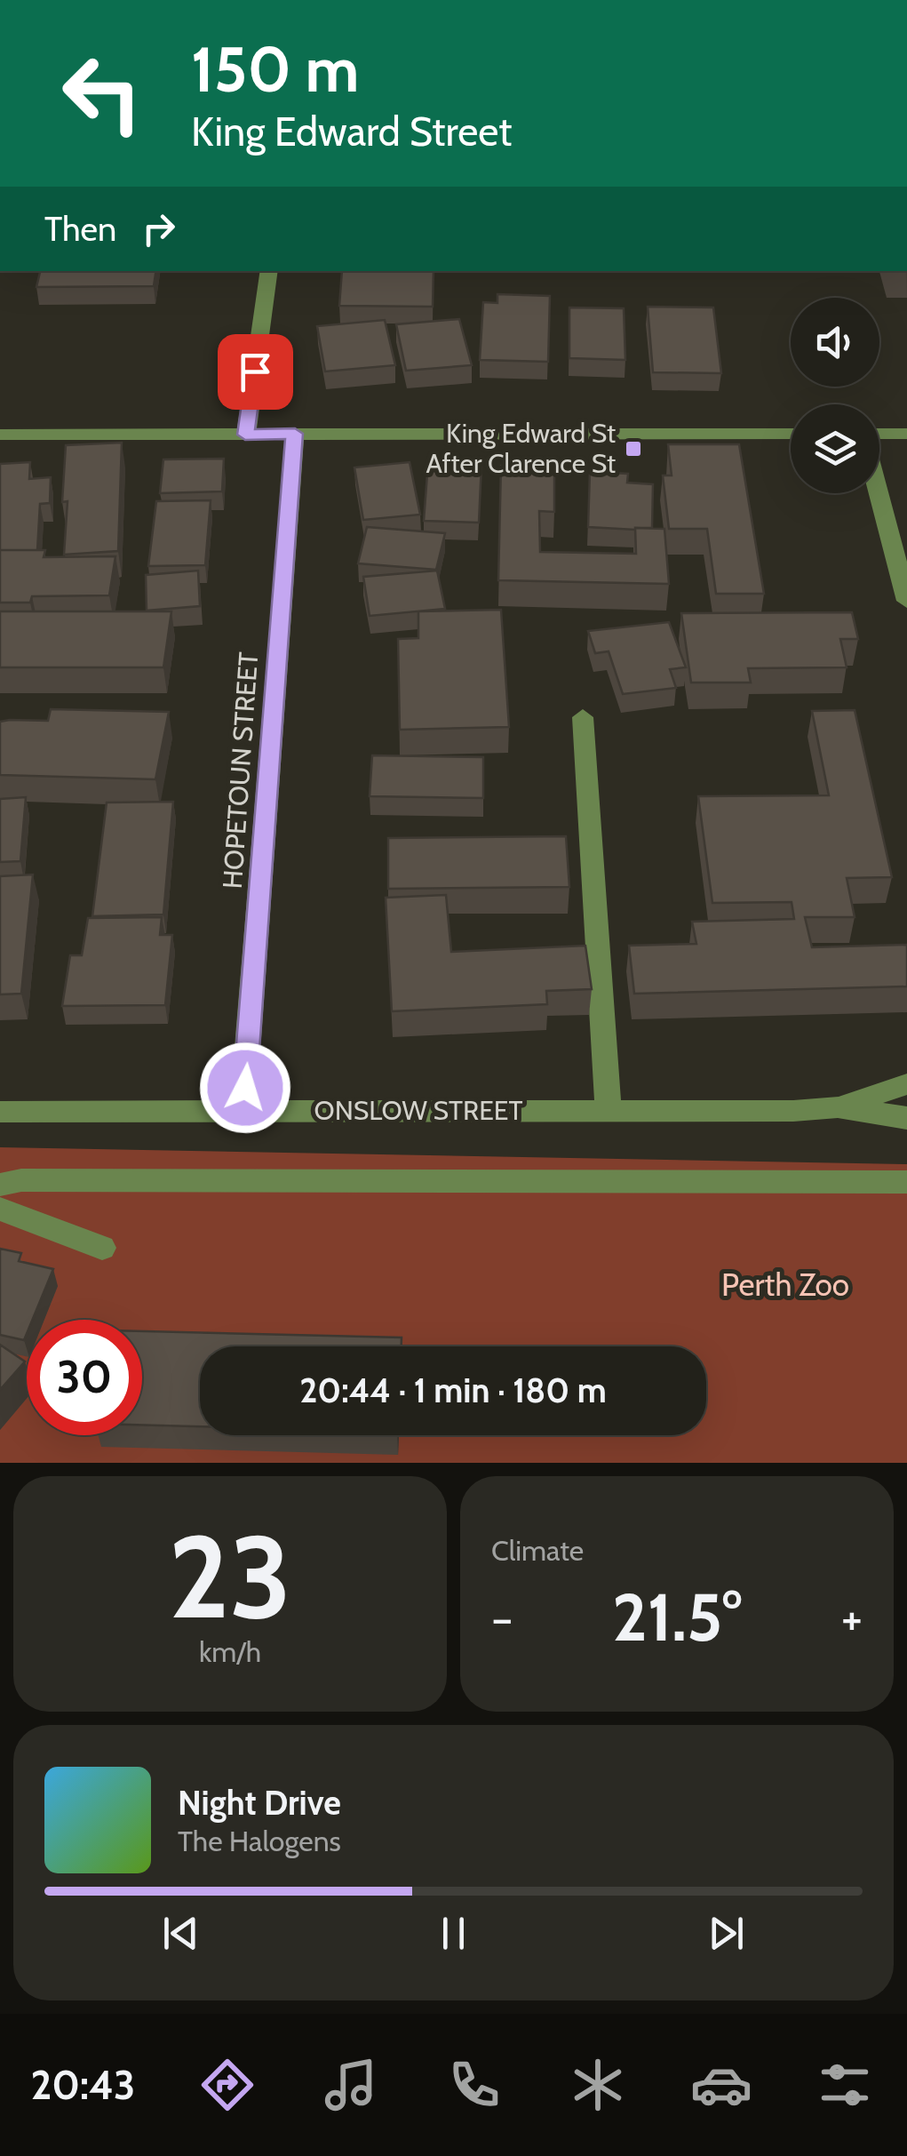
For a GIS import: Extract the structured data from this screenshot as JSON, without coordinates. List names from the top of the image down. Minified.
{"streets":{"street":["HOPETOUN STREET","ONSLOW STREET"]},"crossings":[["HOPETOUN STREET","ONSLOW STREET"]],"parks":["Perth Zoo"],"places":{"transit":["King Edward St After Clarence St"]},"page":{"turn":["150 m","King Edward Street"],"then":"Then","limit":"30","trip":"20:44 · 1 min · 180 m","tile":[["23","km/h"],"Climate"],"heat":["−","21.5°","+"],"song":["Night Drive","The Halogens"],"tabs":"20:43"}}
